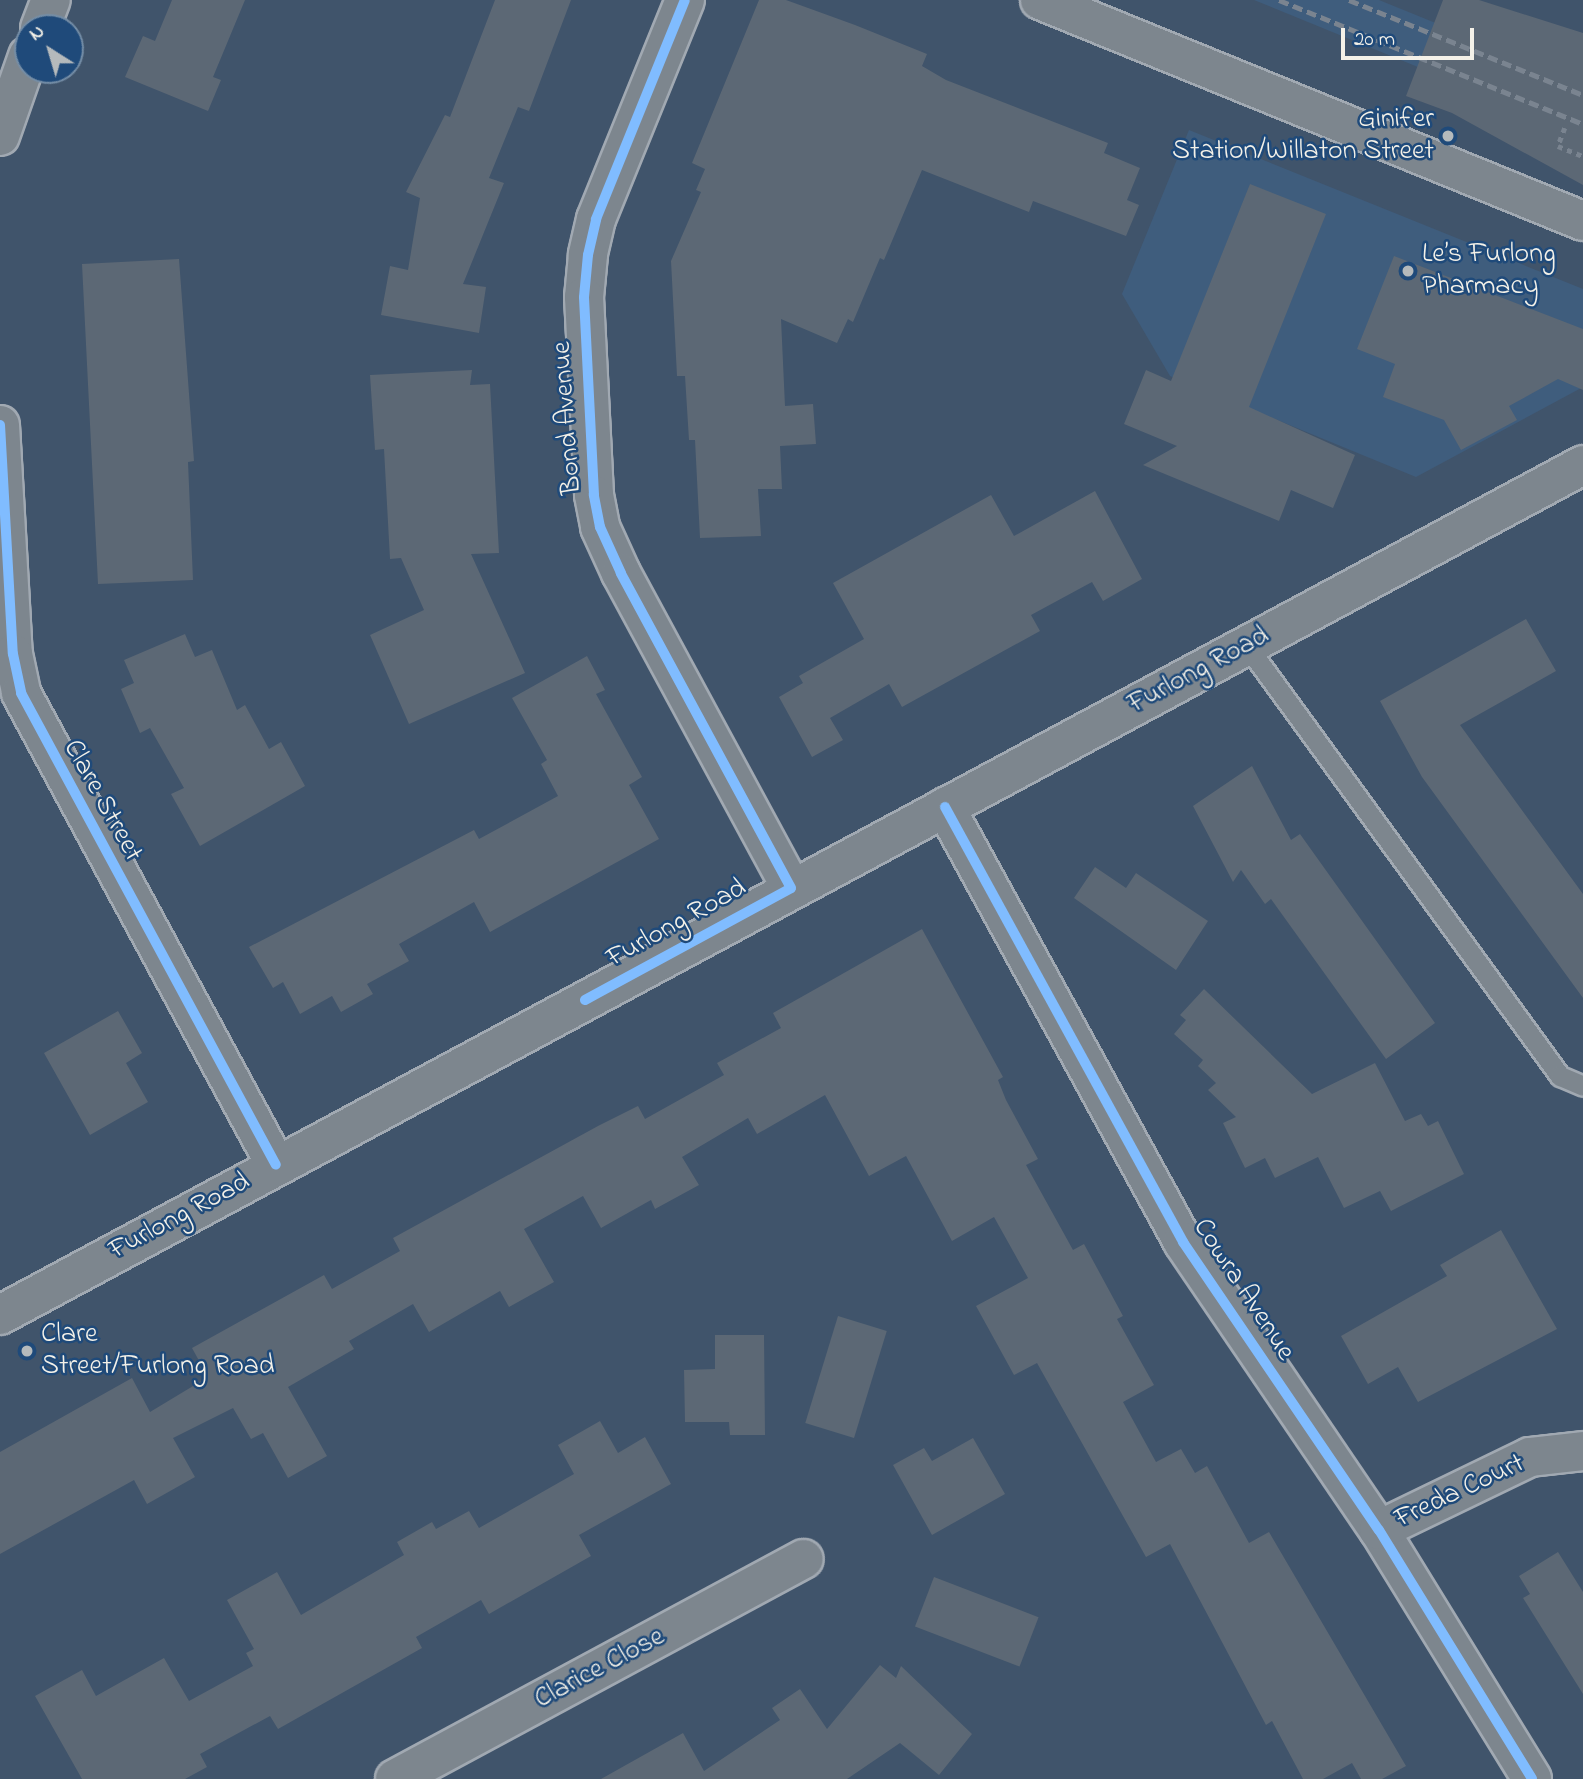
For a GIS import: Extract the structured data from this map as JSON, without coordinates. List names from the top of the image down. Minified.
{"streets":{"street":["Bond Avenue","Furlong Road","Clare Street","Cowra Avenue","Freda Court","Clarice Close"]},"crossings":[["Bond Avenue","Furlong Road"],["Furlong Road","Clare Street"],["Furlong Road","Cowra Avenue"],["Cowra Avenue","Freda Court"]],"places":["Ginifer Station/Willaton Street","Le’s Furlong Pharmacy","Clare Street/Furlong Road"],"scale_bar":"20 m","north":"top left"}
